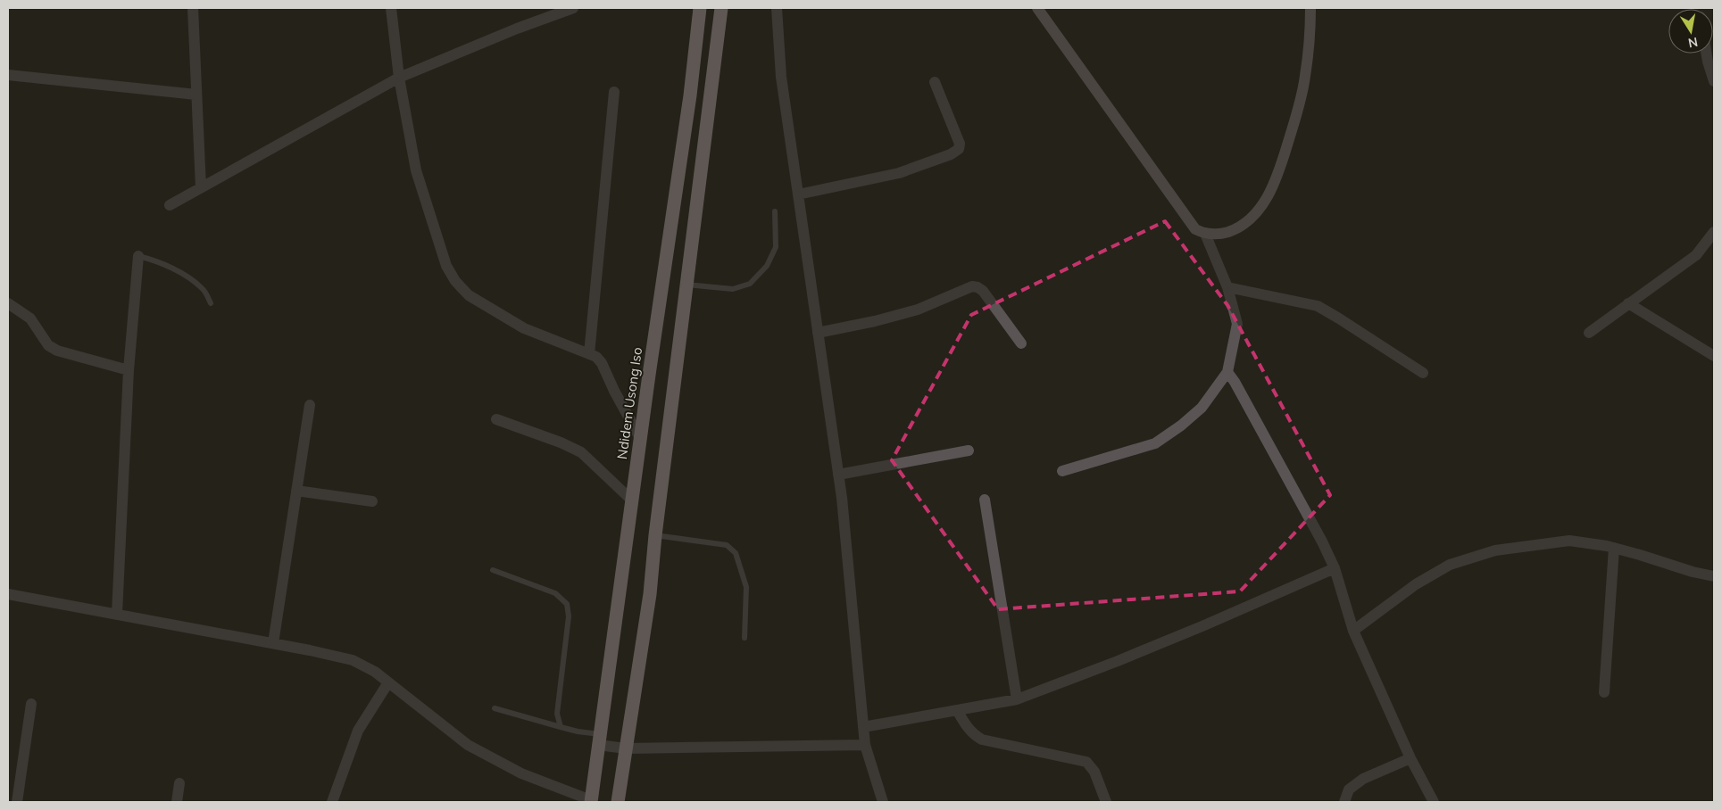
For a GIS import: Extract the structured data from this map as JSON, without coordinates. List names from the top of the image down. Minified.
{"streets":{"highway":["Ndidem Usong Iso"]},"north":"bottom"}
